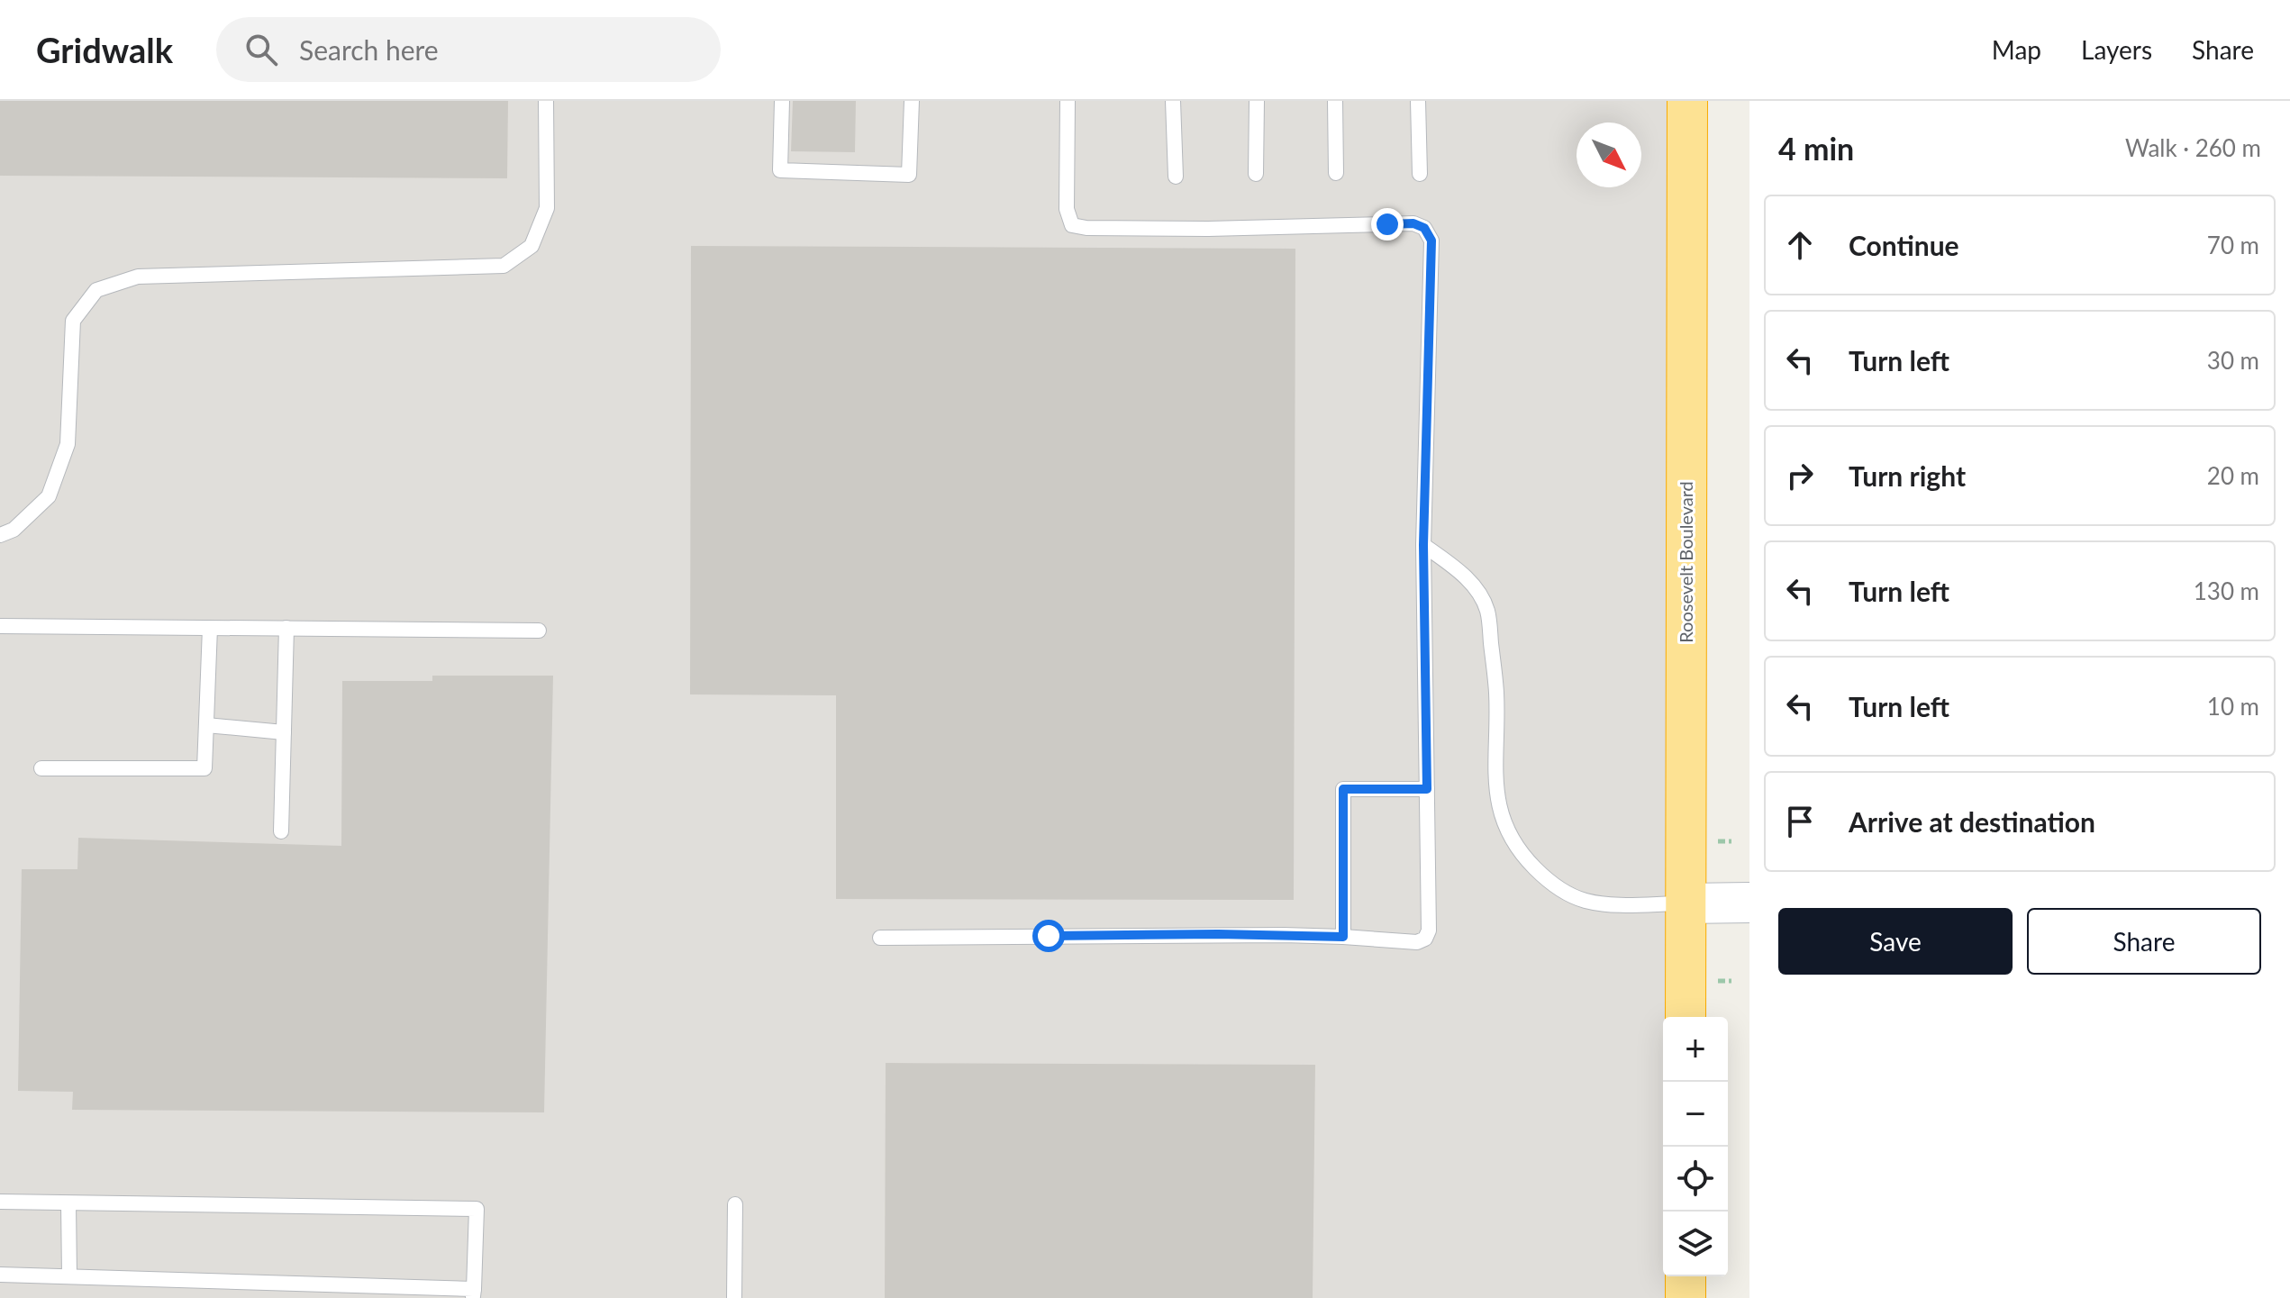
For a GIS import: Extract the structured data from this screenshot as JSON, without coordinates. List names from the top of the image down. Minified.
{"streets":{"highway":["Roosevelt Boulevard"]},"north":"bottom right","page":{"header":"Gridwalk","search":"Search here","nav":["Map","Layers","Share"],"heading":["4 min","Walk · 260 m"],"list":[["Continue","70 m"],["Turn left","30 m"],["Turn right","20 m"],["Turn left","130 m"],["Turn left","10 m"],"Arrive at destination"],"buttons":["Save","Share"],"map_buttons":["+","−"]}}
